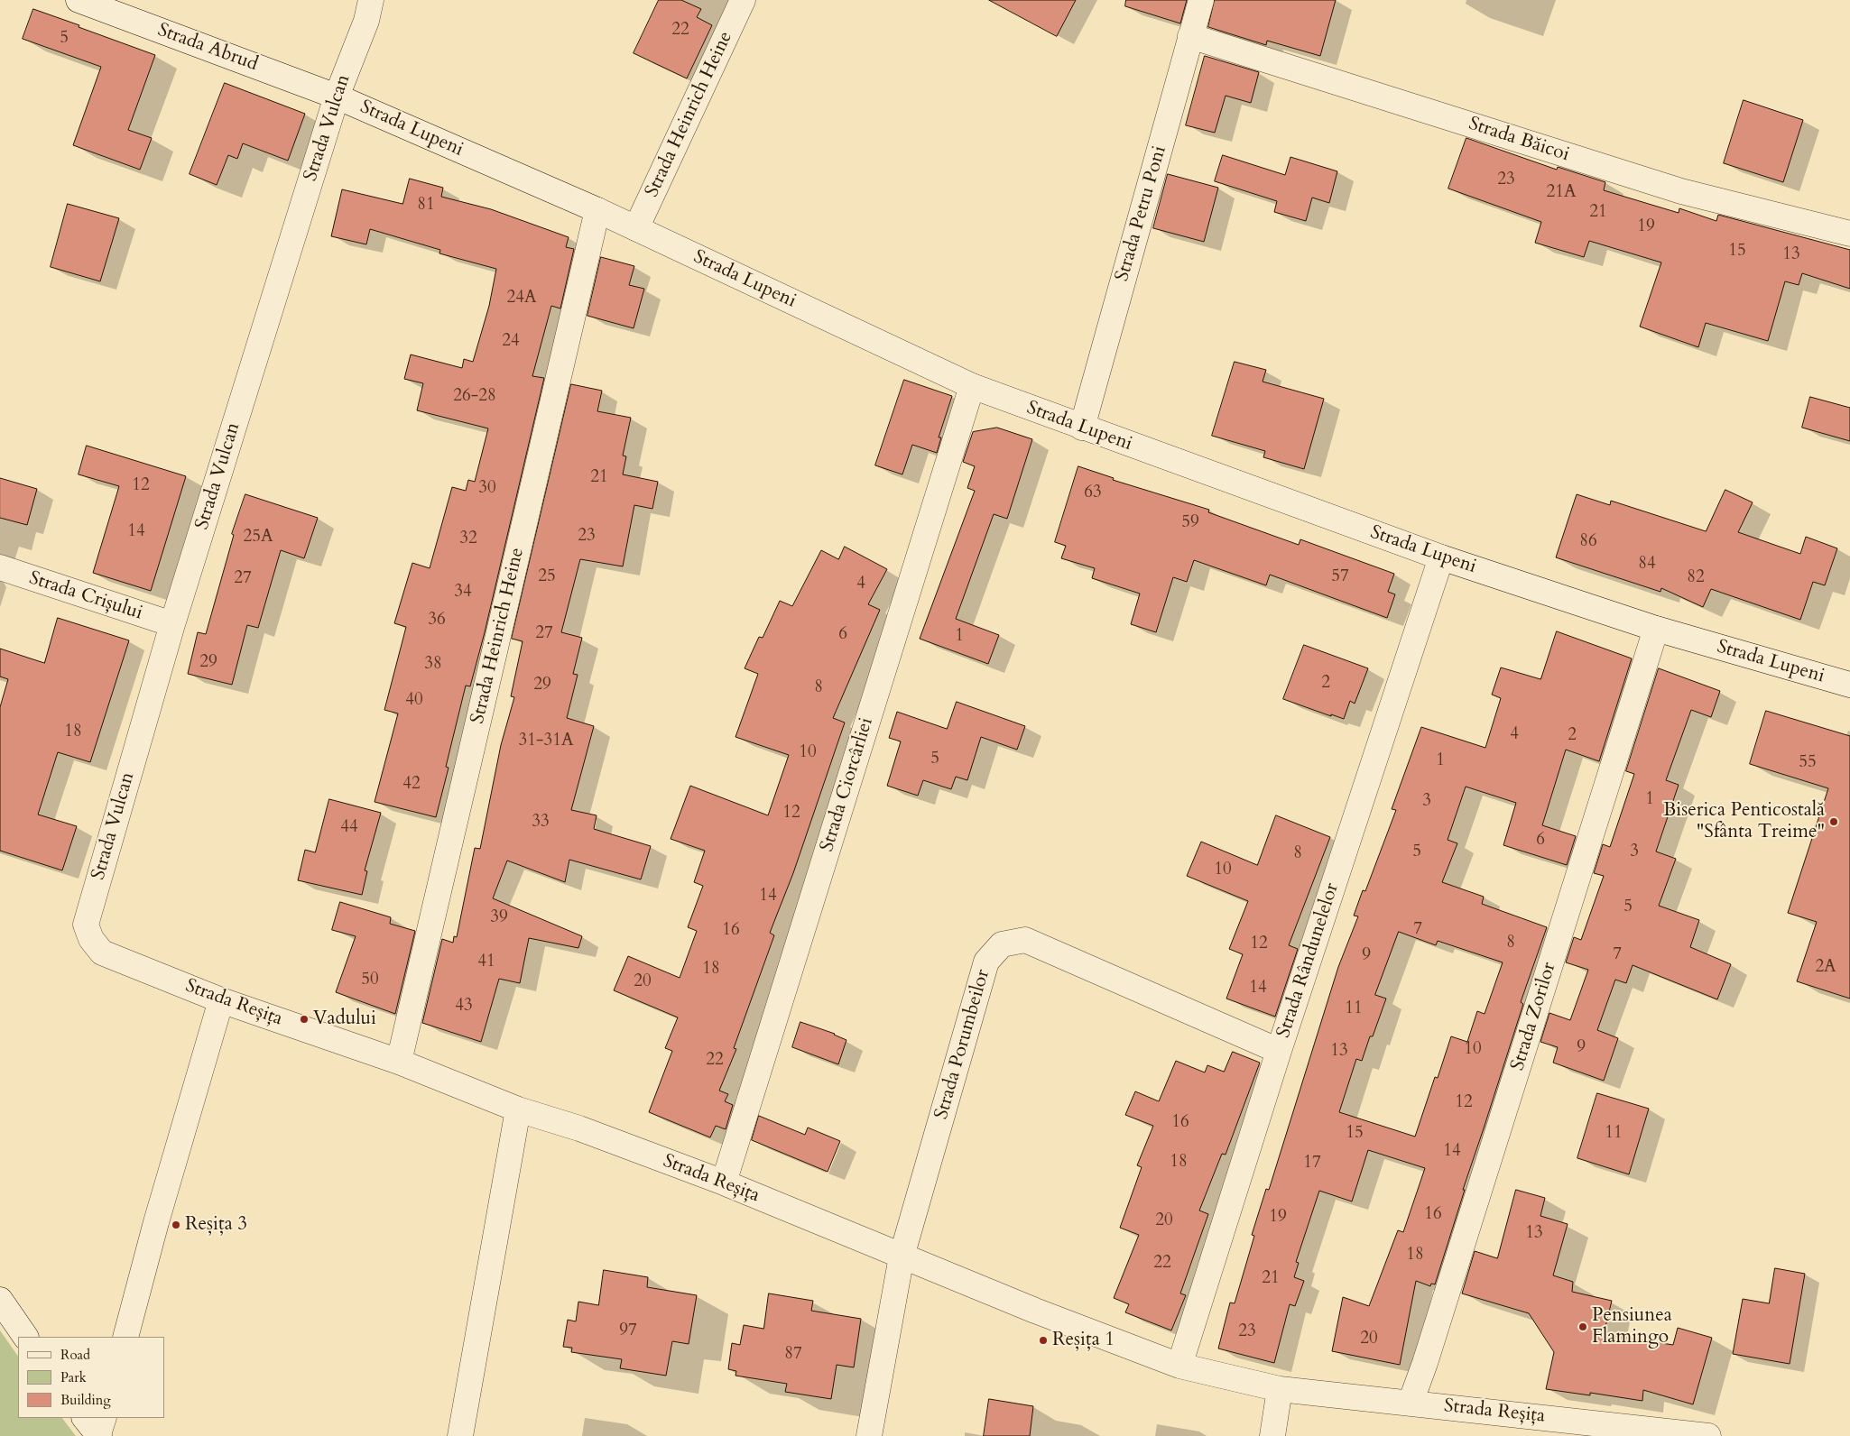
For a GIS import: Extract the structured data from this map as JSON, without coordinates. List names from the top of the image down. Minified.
{"streets":{"street":["Strada Abrud","Strada Heinrich Heine","Strada Vulcan","Strada Lupeni","Strada Băicoi","Strada Petru Poni","Strada Crișului","Strada Ciorcârliei","Strada Rândunelelor","Strada Reșița","Strada Zorilor","Strada Porumbeilor"]},"crossings":[["Strada Abrud","Strada Vulcan"],["Strada Abrud","Strada Lupeni"],["Strada Heinrich Heine","Strada Lupeni"],["Strada Heinrich Heine","Strada Reșița"],["Strada Vulcan","Strada Lupeni"],["Strada Vulcan","Strada Crișului"],["Strada Vulcan","Strada Reșița"],["Strada Lupeni","Strada Petru Poni"],["Strada Lupeni","Strada Ciorcârliei"],["Strada Lupeni","Strada Rândunelelor"],["Strada Lupeni","Strada Zorilor"],["Strada Băicoi","Strada Petru Poni"],["Strada Ciorcârliei","Strada Reșița"],["Strada Rândunelelor","Strada Reșița"],["Strada Rândunelelor","Strada Porumbeilor"],["Strada Reșița","Strada Zorilor"],["Strada Reșița","Strada Porumbeilor"]],"places":["Biserica Penticostală \"Sfânta Treime\"","Vadului","Reșița 3","Pensiunea Flamingo","Reșița 1"],"house_numbers":["22","5","23","21A","81","21","19","15","13","24A","24","26-28","21","12","30","63","59","14","23","25A","32","86","84","25","57","82","27","4","34","36","27","6","1","29","38","2","29","8","40","18","4","2","31-31A","10","5","1","55","42","1","3","12","33","44","6","5","3","8","10","14","5","39","7","16","8","12","7","9","41","2A","18","50","20","14","43","11","9","10","13","22","12","16","15","11","14","18","17","16","19","20","13","18","22","21","97","23","20","87"],"legend":["Road","Park","Building"]}
